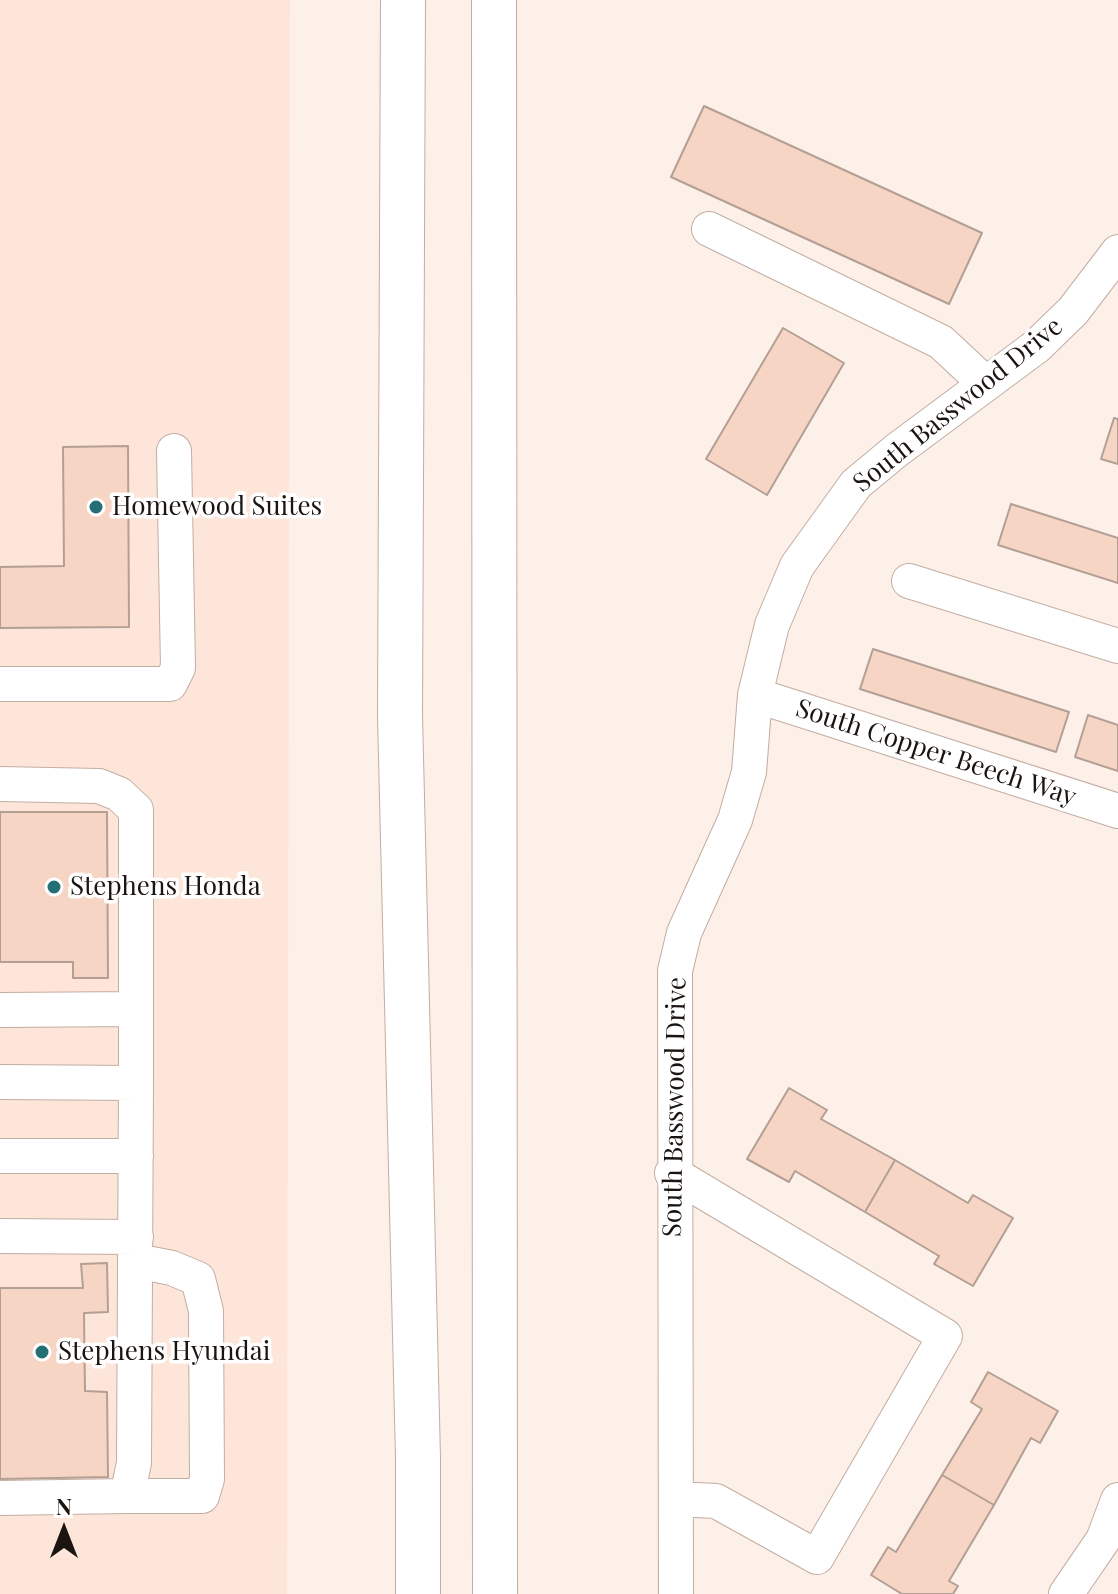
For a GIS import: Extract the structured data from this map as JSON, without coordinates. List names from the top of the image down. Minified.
{"streets":{"street":["South Basswood Drive","South Copper Beech Way"]},"crossings":[["South Basswood Drive","South Copper Beech Way"]],"places":["Homewood Suites","Stephens Honda","Stephens Hyundai"],"north":"top"}
